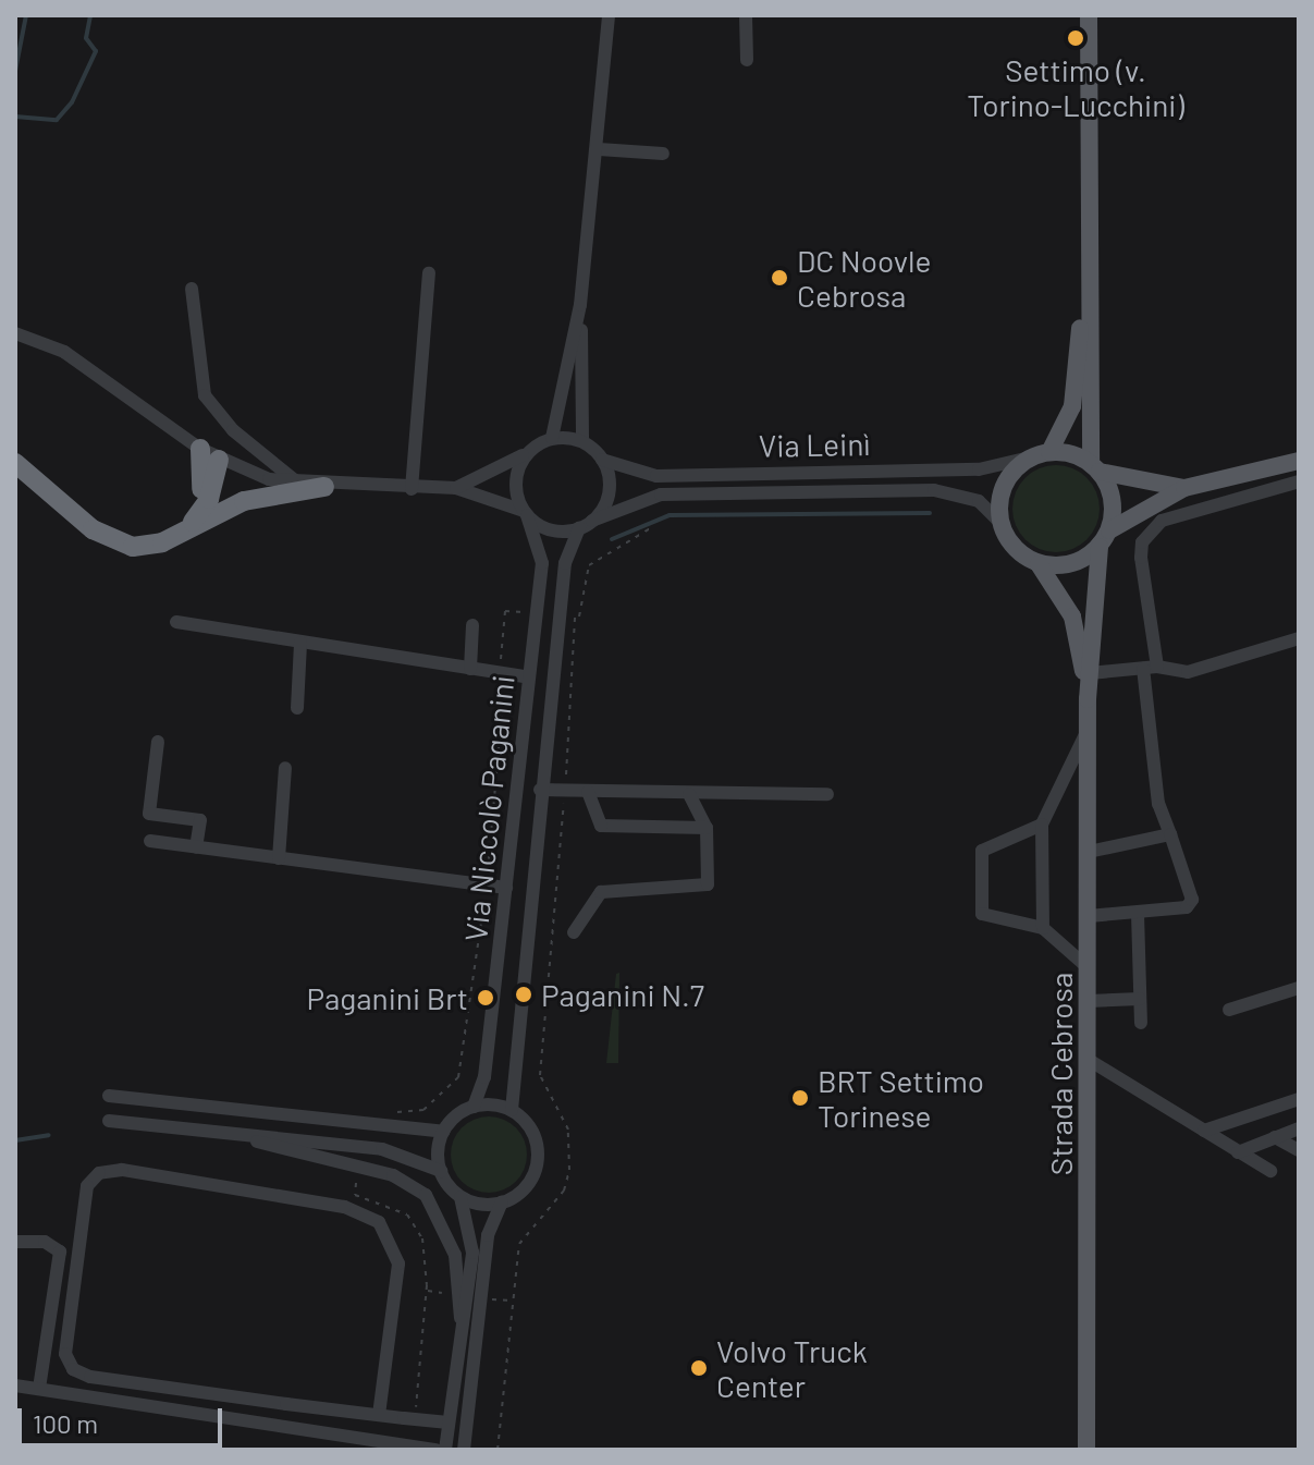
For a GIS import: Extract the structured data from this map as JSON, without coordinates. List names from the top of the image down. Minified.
{"streets":{"main road":["Strada Cebrosa"],"street":["Via Leinì","Via Niccolò Paganini"]},"crossings":[["Via Leinì","Via Niccolò Paganini"]],"places":["Settimo (v. Torino-Lucchini)","DC Noovle Cebrosa","Paganini N.7","Paganini Brt","BRT Settimo Torinese","Volvo Truck Center"],"scale_bar":"100 m"}
